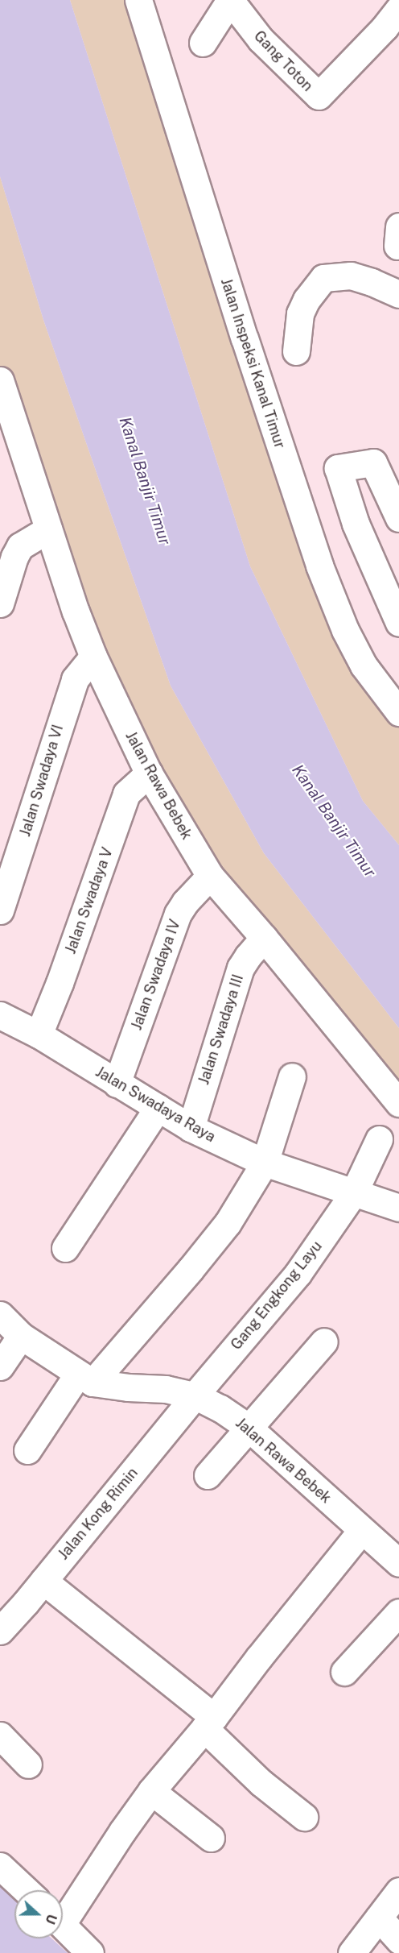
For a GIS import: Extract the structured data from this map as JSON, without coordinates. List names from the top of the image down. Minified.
{"streets":{"street":["Gang Toton","Jalan Inspeksi Kanal Timur","Jalan Swadaya VI","Jalan Rawa Bebek","Jalan Swadaya V","Jalan Swadaya IV","Jalan Swadaya III","Jalan Swadaya Raya","Gang Engkong Layu","Jalan Kong Rimin"]},"crossings":[["Jalan Swadaya VI","Jalan Rawa Bebek"],["Jalan Rawa Bebek","Jalan Swadaya V"],["Jalan Rawa Bebek","Jalan Swadaya IV"],["Jalan Rawa Bebek","Jalan Swadaya III"],["Jalan Rawa Bebek","Gang Engkong Layu"],["Jalan Rawa Bebek","Jalan Kong Rimin"],["Jalan Swadaya V","Jalan Swadaya Raya"],["Jalan Swadaya IV","Jalan Swadaya Raya"],["Jalan Swadaya III","Jalan Swadaya Raya"],["Jalan Swadaya Raya","Gang Engkong Layu"],["Gang Engkong Layu","Jalan Kong Rimin"]],"water":["Kanal Banjir Timur"],"north":"right"}
